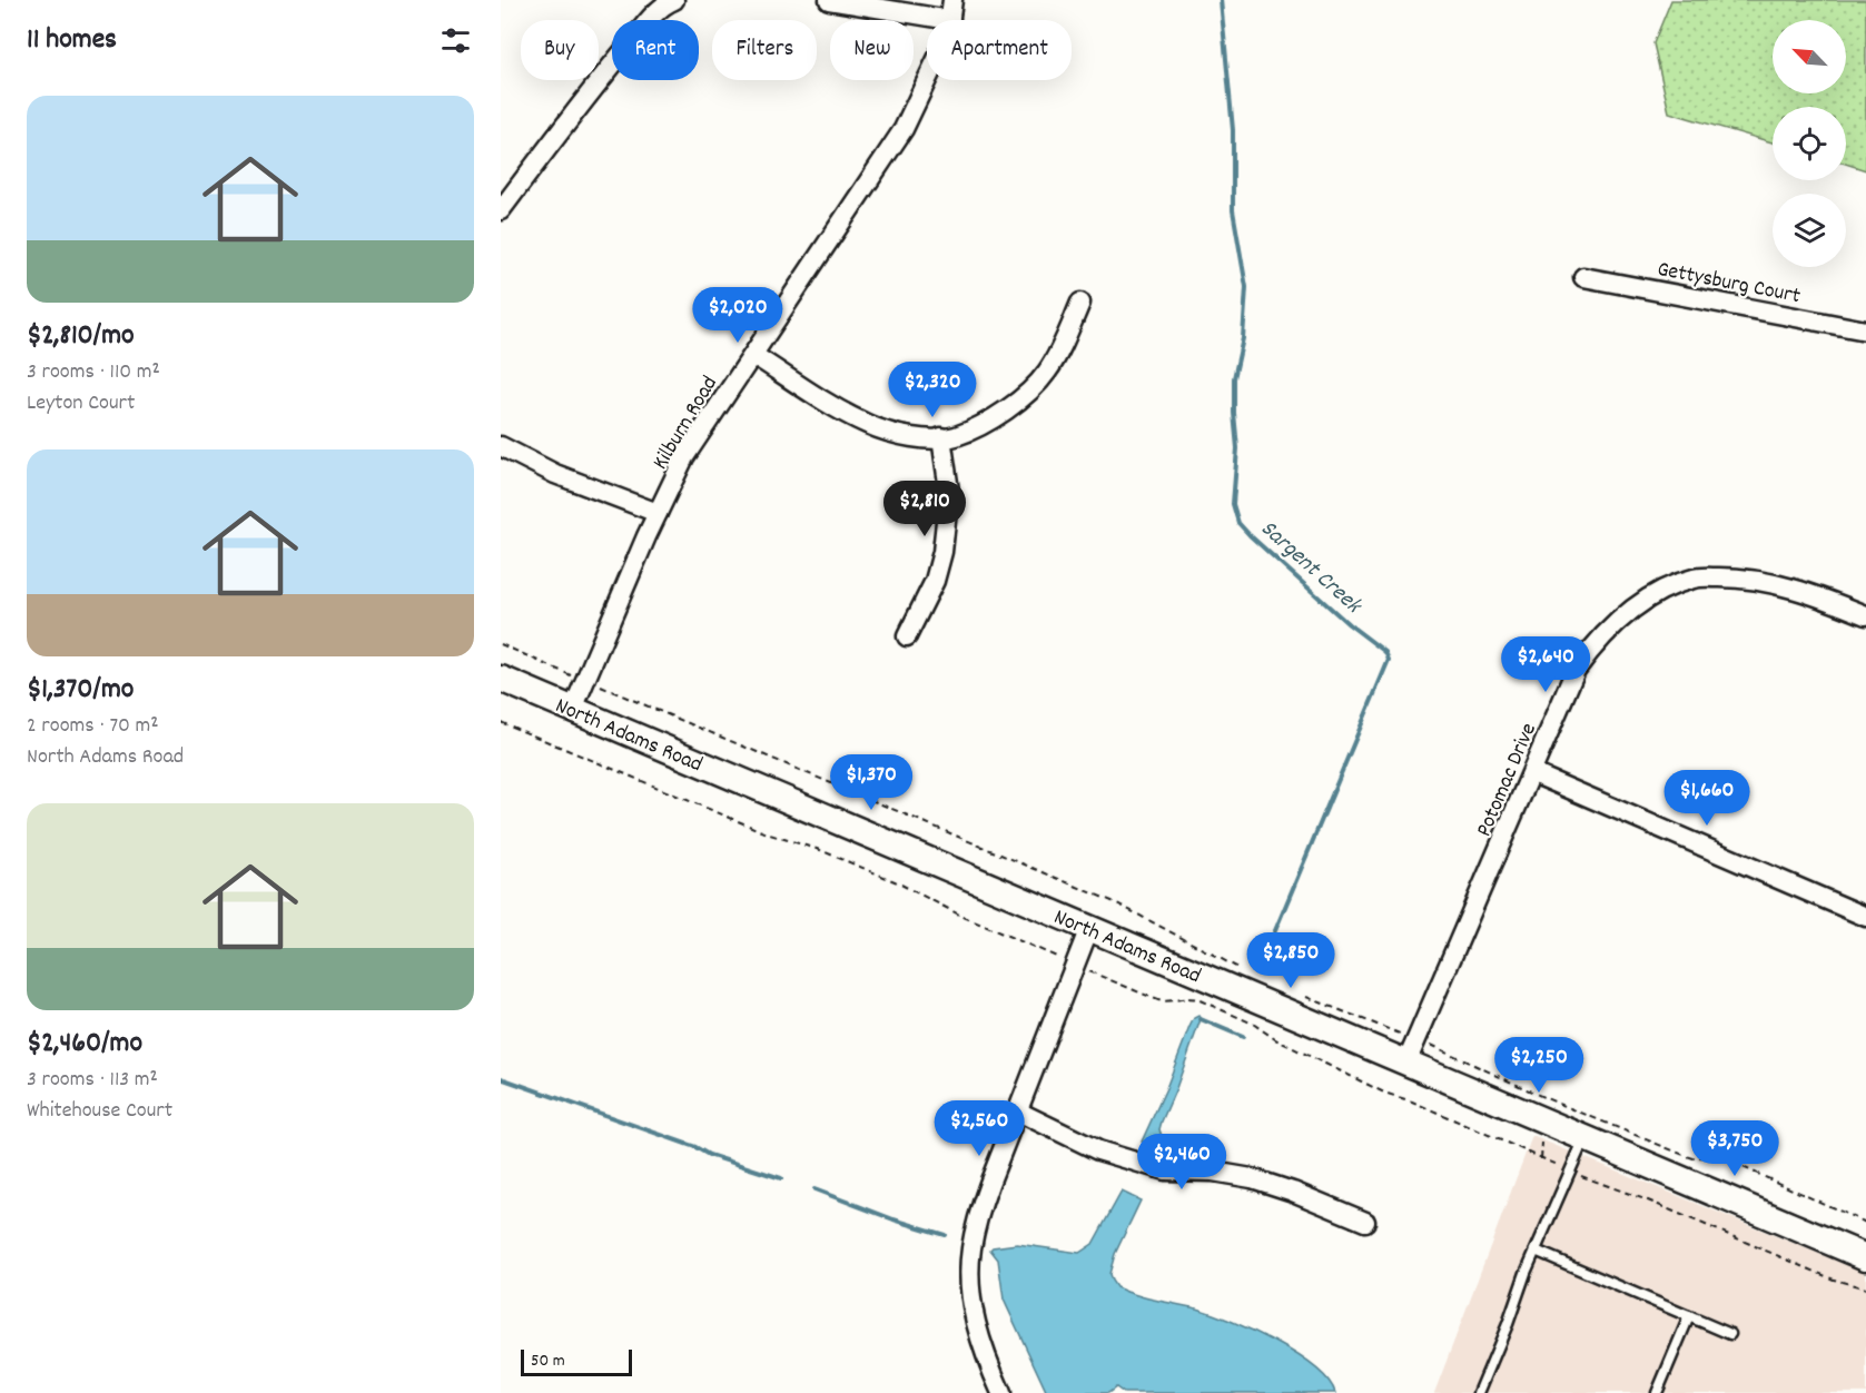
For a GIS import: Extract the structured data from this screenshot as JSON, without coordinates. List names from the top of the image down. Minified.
{"streets":{"main road":["North Adams Road"],"street":["Gettysburg Court","Kilburn Road","Potomac Drive"]},"crossings":[["Kilburn Road","North Adams Road"],["North Adams Road","Potomac Drive"]],"water":["Sargent Creek"],"scale_bar":"50 m","north":"top left","page":{"heading":"11 homes","chip":["Buy","Rent","Filters","New","Apartment"],"list":[{"name":"$2,810/mo","note":"3 rooms · 110 m² · Leyton Court"},{"name":"$1,370/mo","note":"2 rooms · 70 m² · North Adams Road"},{"name":"$2,460/mo","note":"3 rooms · 113 m² · Whitehouse Court"}],"price":["$2,020","$2,320","$2,810","$2,640","$1,370","$1,660","$2,850","$2,250","$2,560","$3,750","$2,460"],"scale":"50 m"}}
